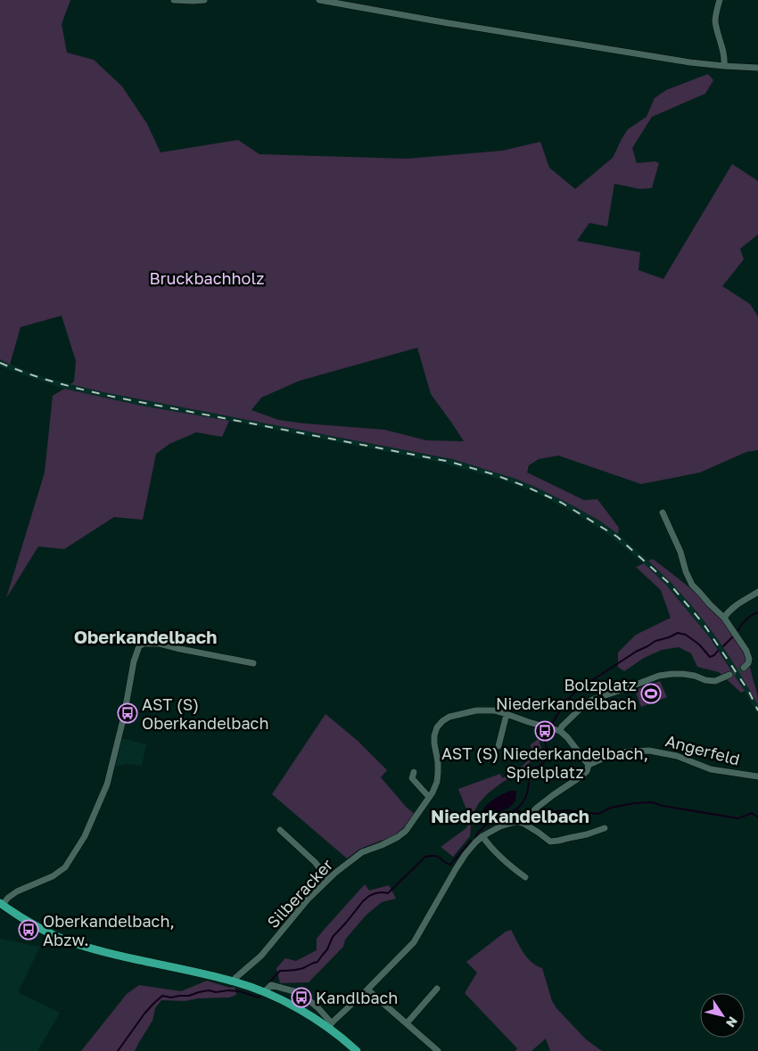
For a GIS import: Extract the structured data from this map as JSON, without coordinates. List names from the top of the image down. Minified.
{"streets":{"street":["Angerfeld","Silberacker"]},"districts":["Oberkandelbach","Niederkandelbach"],"parks":["Bruckbachholz"],"places":{"sports":["Bolzplatz Niederkandelbach"],"bus stop":["AST (S) Oberkandelbach","AST (S) Niederkandelbach, Spielplatz","Oberkandelbach, Abzw.","Kandlbach"]},"north":"bottom right"}
